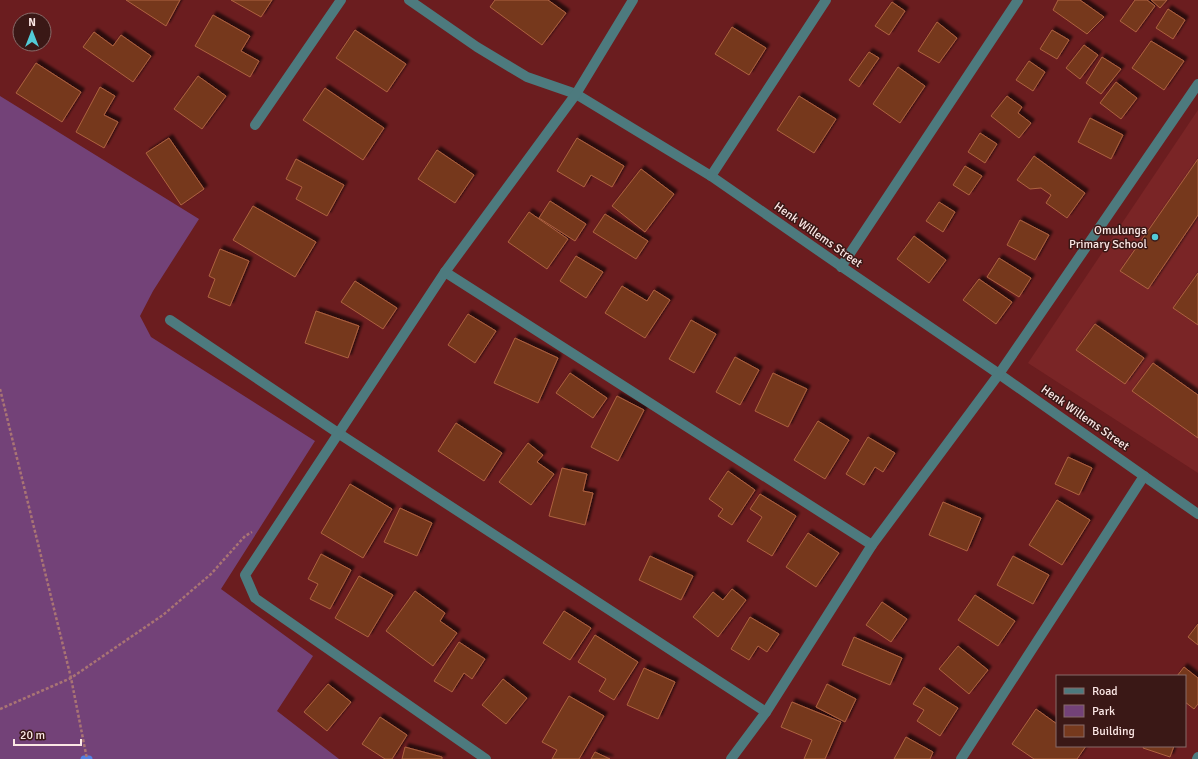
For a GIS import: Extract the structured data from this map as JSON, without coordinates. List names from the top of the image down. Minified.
{"streets":{"street":["Henk Willems Street"]},"places":["Omulunga Primary School"],"legend":["Road","Park","Building"],"scale_bar":"20 m","north":"top"}
